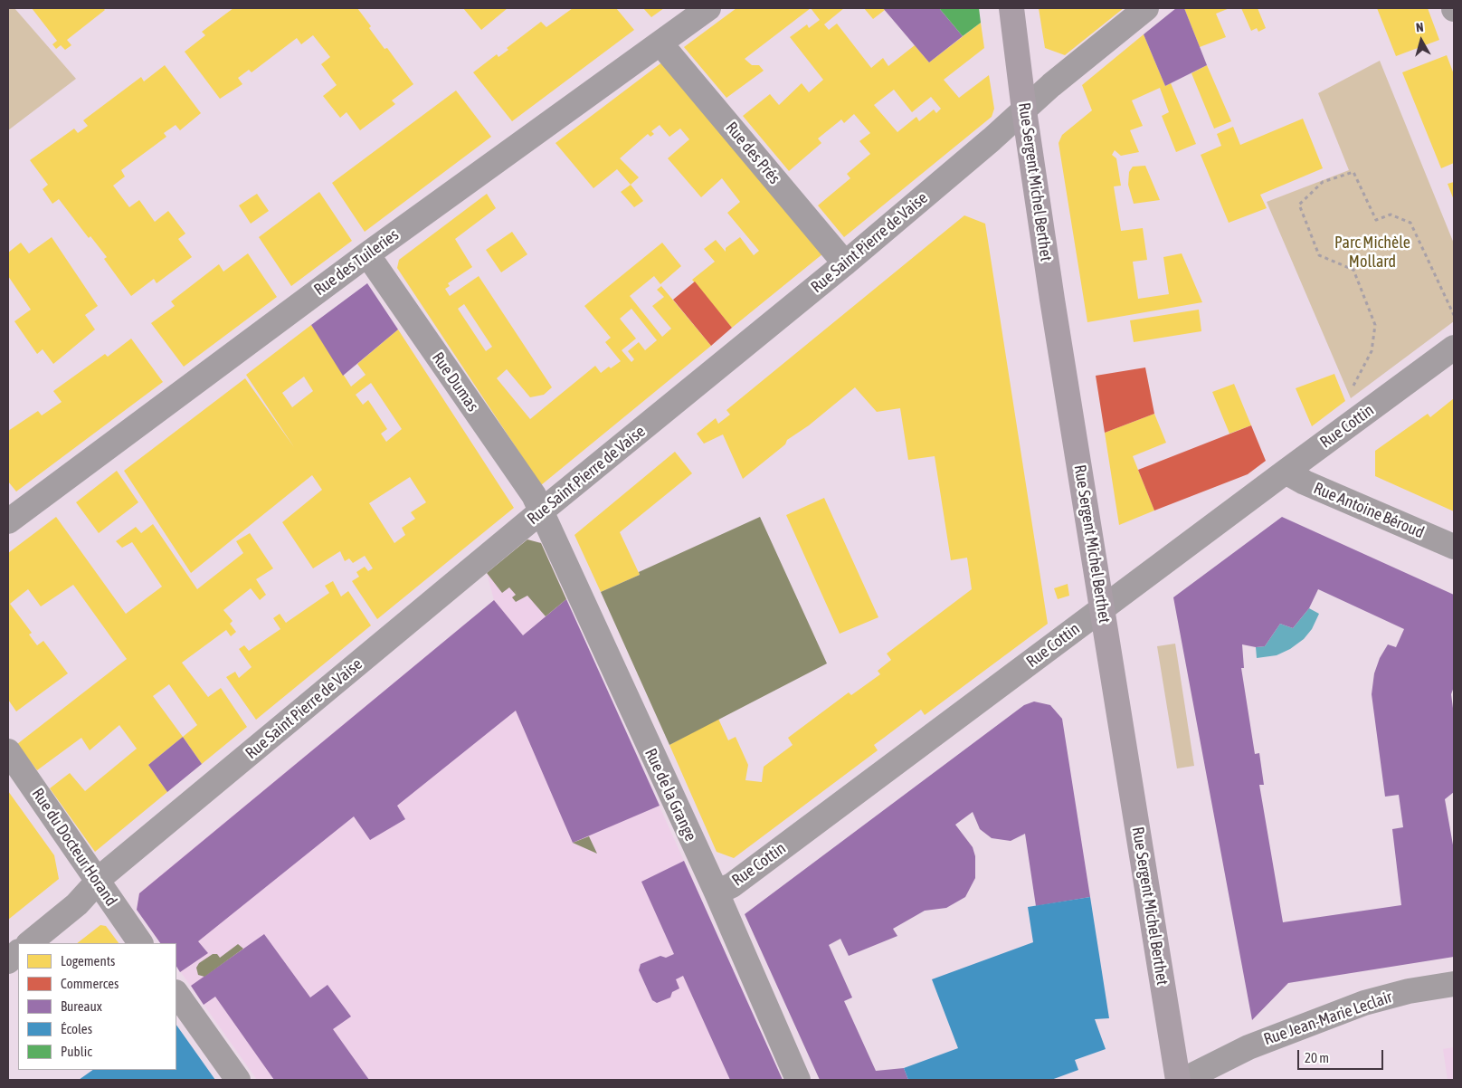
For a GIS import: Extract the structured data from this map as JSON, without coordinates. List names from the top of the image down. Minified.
{"streets":{"main road":["Rue Sergent Michel Berthet"],"street":["Rue des Prés","Rue Saint Pierre de Vaise","Rue des Tuileries","Rue Dumas","Rue Cottin","Rue Antoine Béroud","Rue de la Grange","Rue du Docteur Horand","Rue Jean-Marie Leclair"]},"crossings":[["Rue des Prés","Rue Saint Pierre de Vaise"],["Rue des Prés","Rue des Tuileries"],["Rue Sergent Michel Berthet","Rue Saint Pierre de Vaise"],["Rue Sergent Michel Berthet","Rue Cottin"],["Rue Saint Pierre de Vaise","Rue Dumas"],["Rue Saint Pierre de Vaise","Rue de la Grange"],["Rue Saint Pierre de Vaise","Rue du Docteur Horand"],["Rue des Tuileries","Rue Dumas"],["Rue Dumas","Rue de la Grange"],["Rue Cottin","Rue Antoine Béroud"],["Rue Cottin","Rue de la Grange"]],"parks":["Parc Michèle Mollard"],"legend":["Logements","Commerces","Bureaux","Écoles","Public"],"scale_bar":"20 m","north":"top"}
